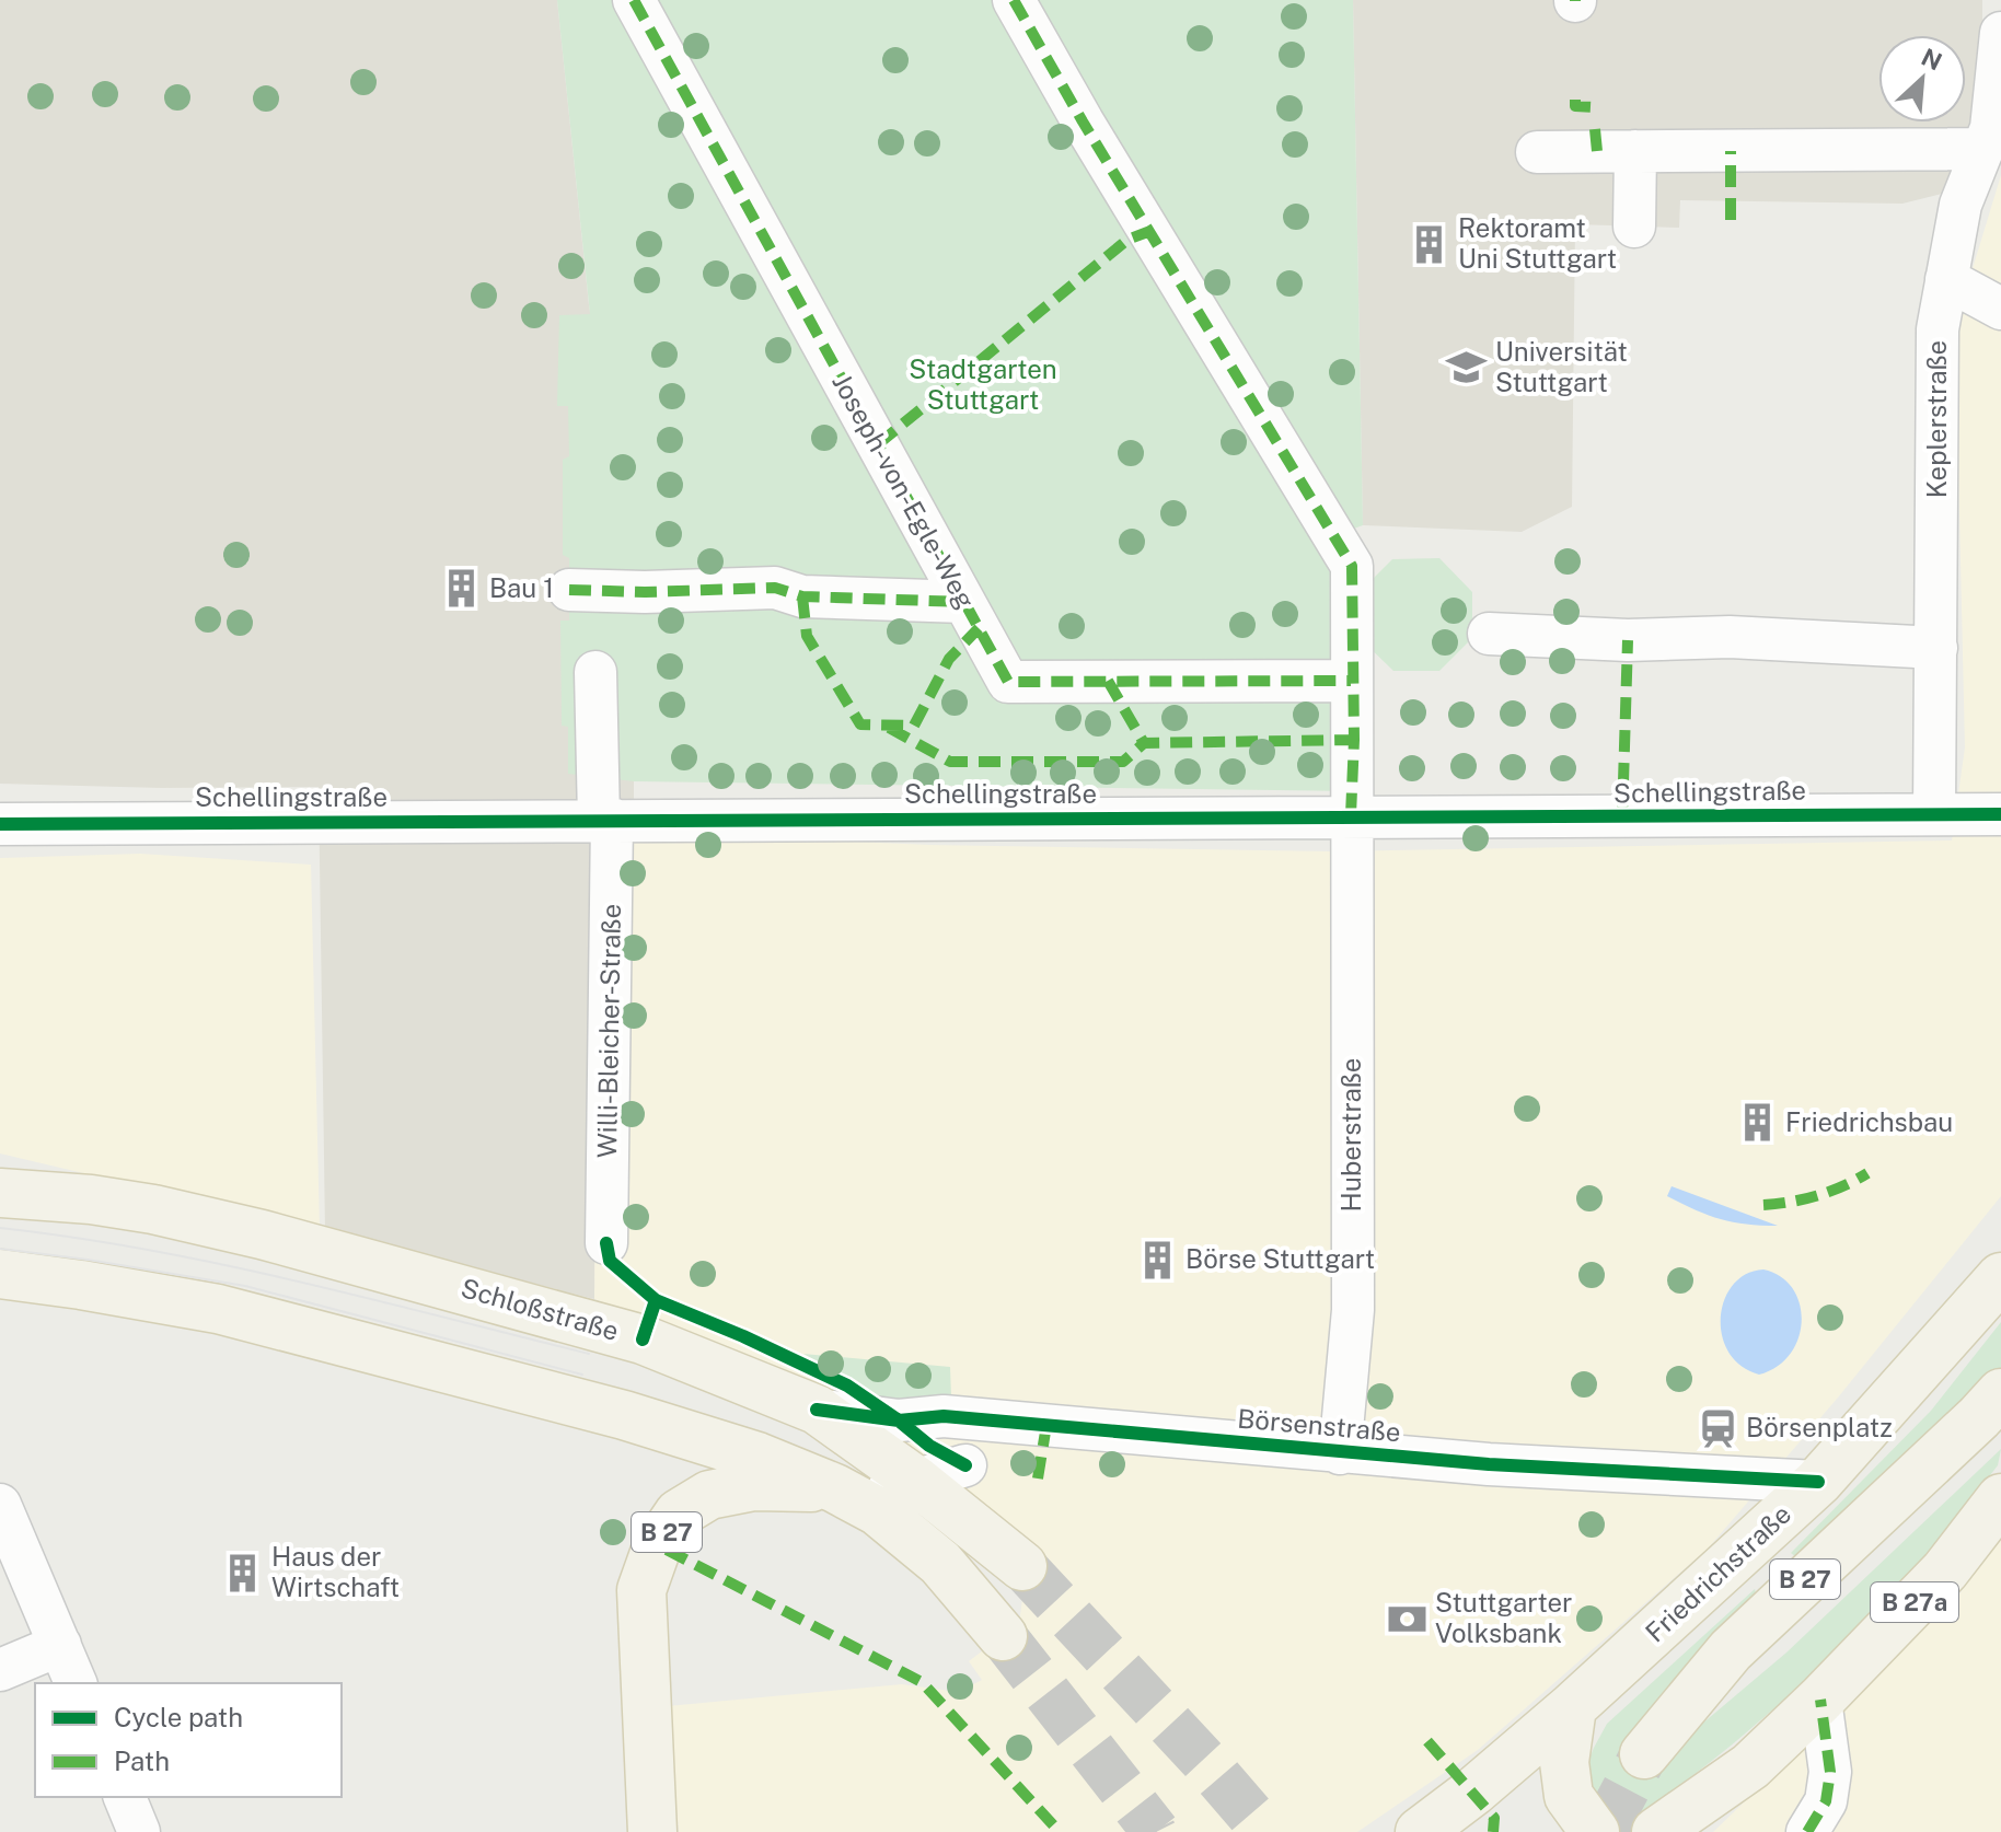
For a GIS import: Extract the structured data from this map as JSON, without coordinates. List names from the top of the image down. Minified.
{"streets":{"main road":["Schloßstraße","B 27","Friedrichstraße","B 27a"],"street":["Keplerstraße","Joseph-von-Egle-Weg","Schellingstraße","Willi-Bleicher-Straße","Huberstraße","Börsenstraße"]},"crossings":[["Keplerstraße","Schellingstraße"],["Joseph-von-Egle-Weg","Huberstraße"],["Schellingstraße","Willi-Bleicher-Straße"],["Schellingstraße","Huberstraße"],["Huberstraße","Börsenstraße"],["Schloßstraße","Börsenstraße"],["Börsenstraße","Friedrichstraße"],["B 27","Friedrichstraße"]],"parks":["Stadtgarten Stuttgart"],"places":{"building":["Rektoramt Uni Stuttgart","Bau 1","Friedrichsbau","Börse Stuttgart","Haus der Wirtschaft"],"school or university":["Universität Stuttgart"],"station":["Börsenplatz"],"bank":["Stuttgarter Volksbank"]},"legend":["Cycle path","Path"],"north":"top right"}
